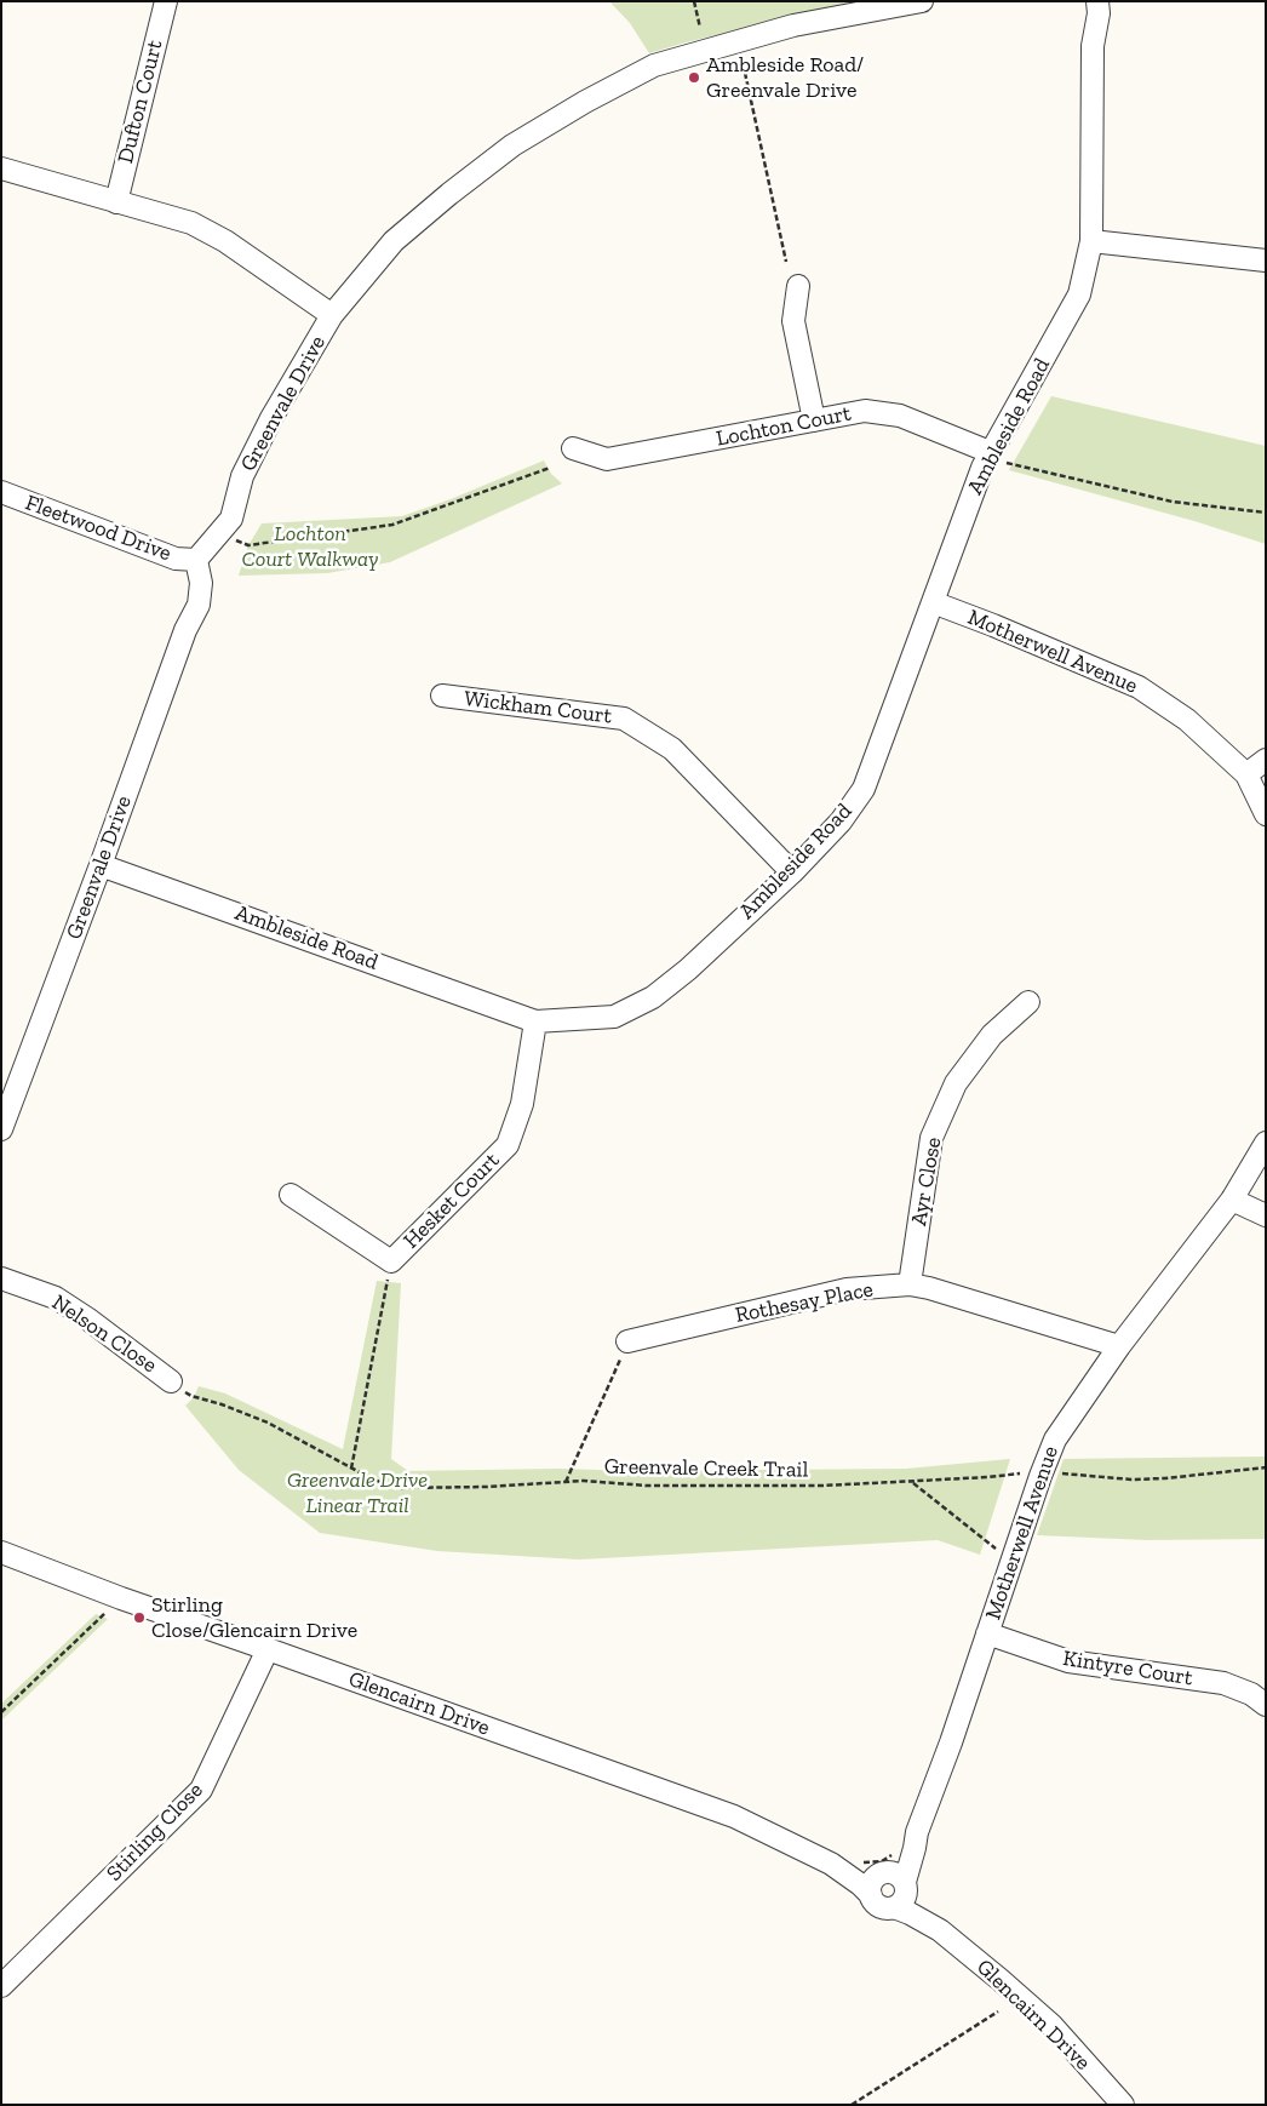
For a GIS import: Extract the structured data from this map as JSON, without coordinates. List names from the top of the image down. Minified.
{"streets":{"street":["Dufton Court","Greenvale Drive","Lochton Court","Ambleside Road","Fleetwood Drive","Motherwell Avenue","Wickham Court","Ayr Close","Hesket Court","Rothesay Place","Nelson Close","Kintyre Court","Glencairn Drive","Stirling Close"],"path":["Greenvale Creek Trail"]},"crossings":[["Greenvale Drive","Ambleside Road"],["Greenvale Drive","Fleetwood Drive"],["Lochton Court","Ambleside Road"],["Ambleside Road","Motherwell Avenue"],["Ambleside Road","Wickham Court"],["Ambleside Road","Hesket Court"],["Motherwell Avenue","Rothesay Place"],["Motherwell Avenue","Greenvale Creek Trail"],["Motherwell Avenue","Kintyre Court"],["Motherwell Avenue","Glencairn Drive"],["Ayr Close","Rothesay Place"],["Nelson Close","Greenvale Creek Trail"],["Glencairn Drive","Stirling Close"]],"parks":["Lochton Court Walkway","Greenvale Drive Linear Trail"],"places":["Ambleside Road/ Greenvale Drive","Stirling Close/Glencairn Drive"]}
